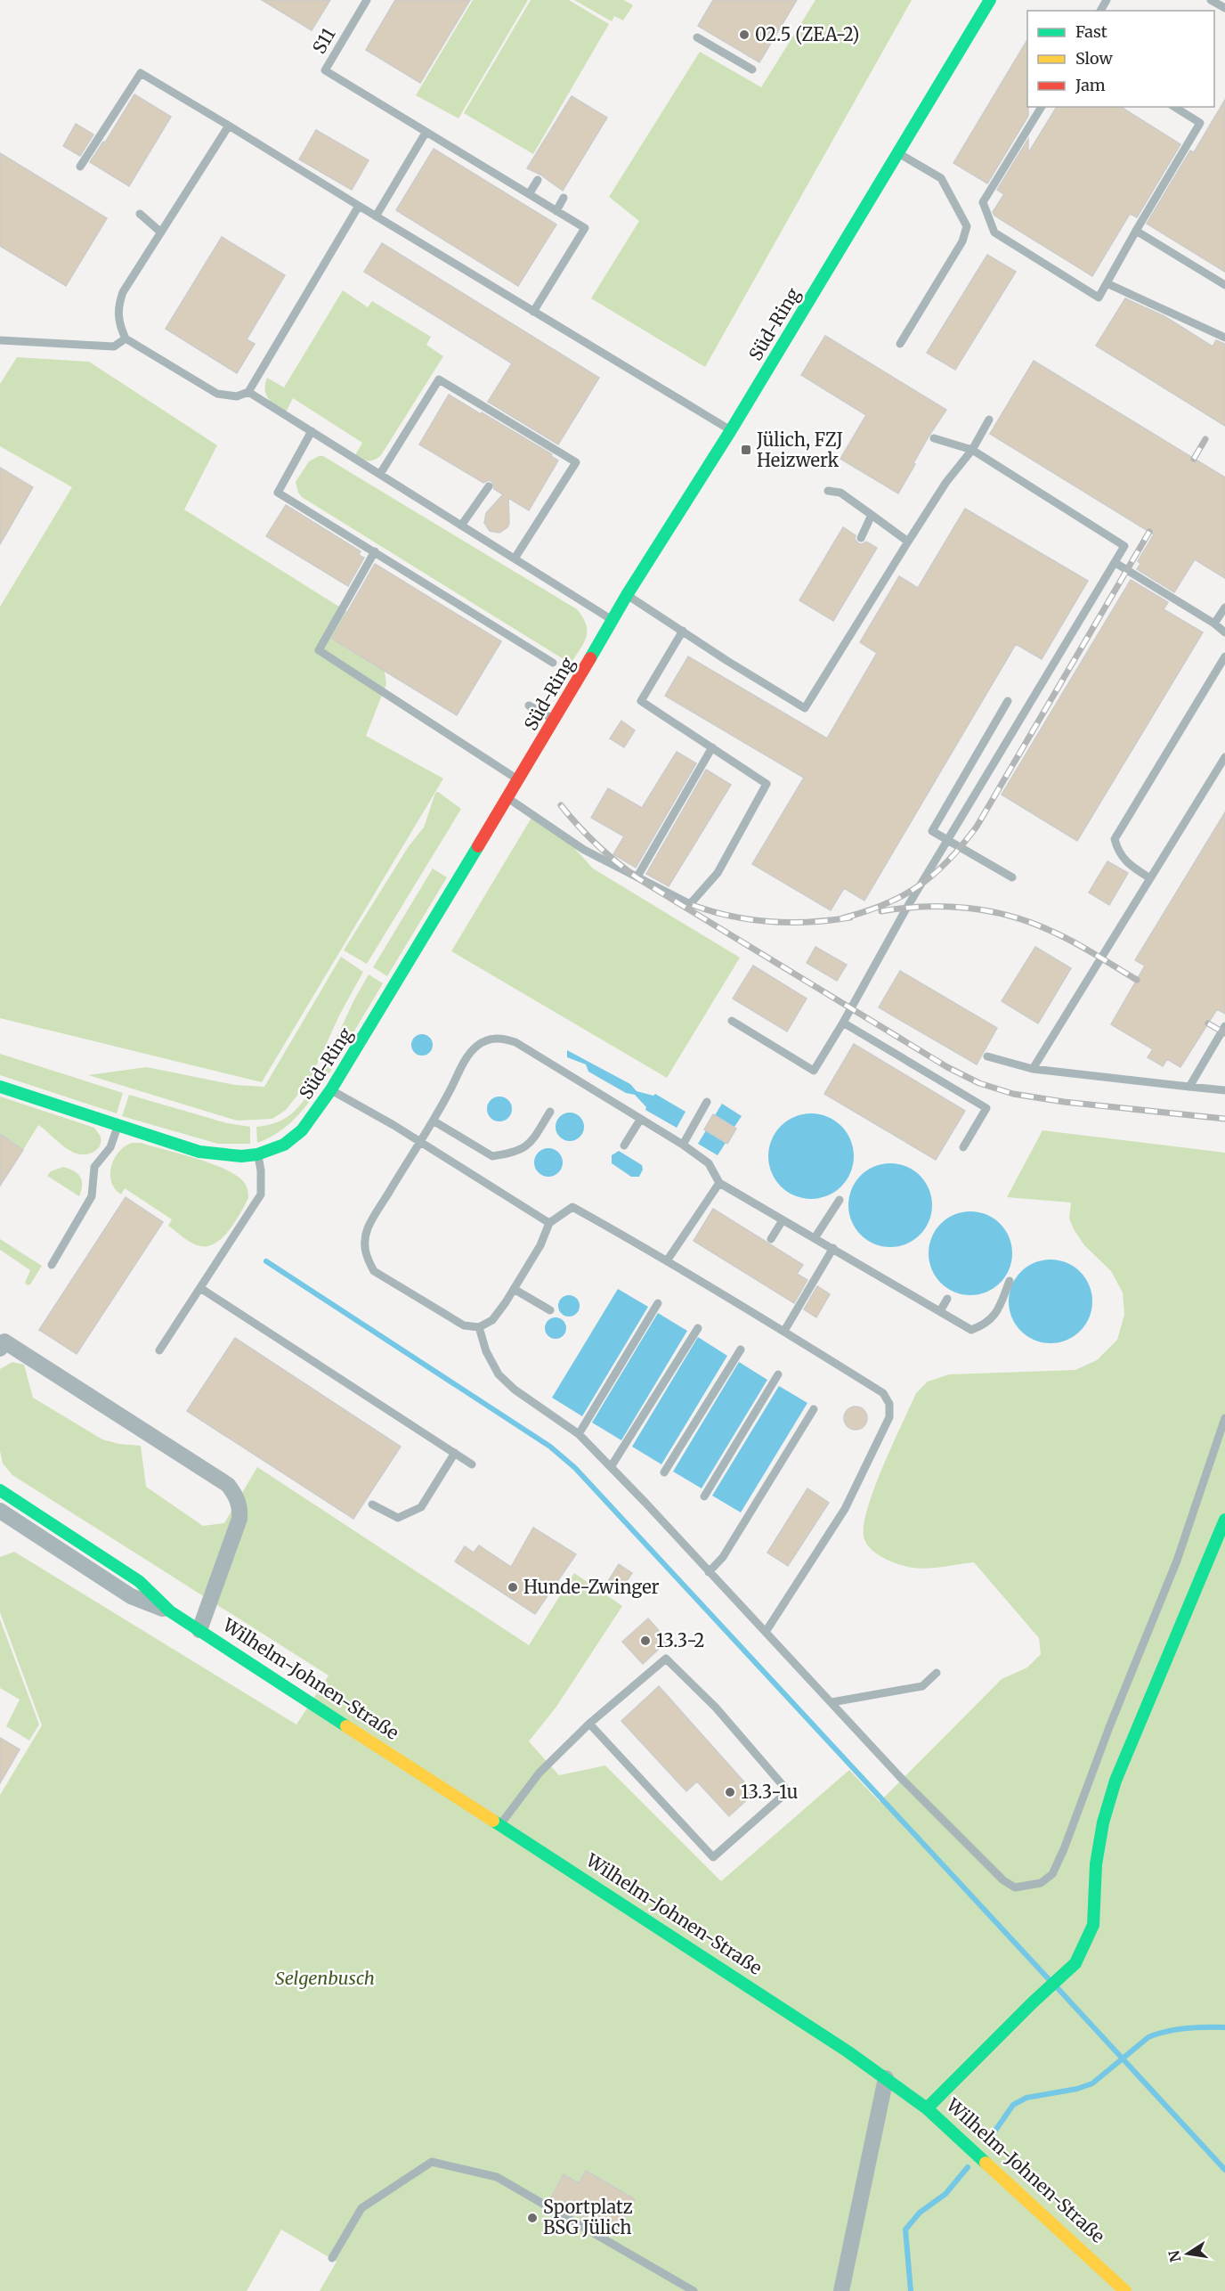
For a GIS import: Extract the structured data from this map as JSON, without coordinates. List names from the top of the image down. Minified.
{"streets":{"street":["Süd-Ring","Wilhelm-Johnen-Straße"],"lane":["S11"]},"parks":["Selgenbusch"],"places":{"other":["02.5 (ZEA-2)","Hunde-Zwinger","13.3-2","13.3-1u","Sportplatz BSG Jülich"],"transit":["Jülich, FZJ Heizwerk"]},"legend":["Fast","Slow","Jam"],"north":"left"}
